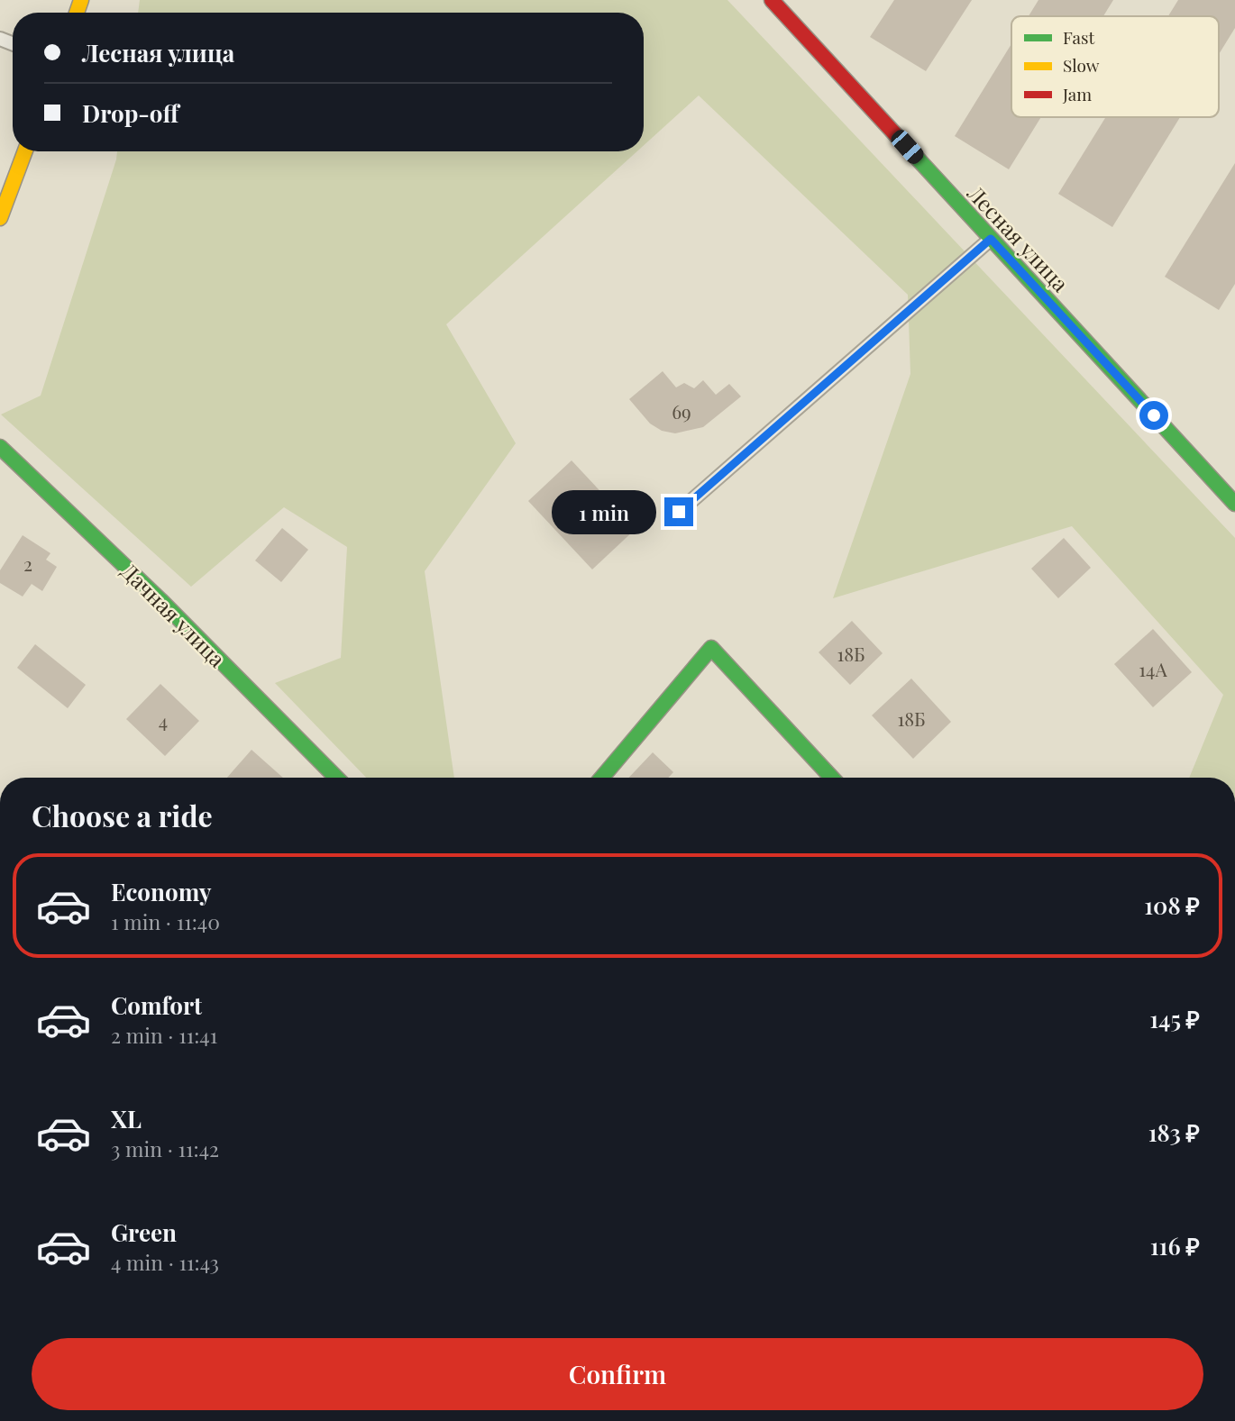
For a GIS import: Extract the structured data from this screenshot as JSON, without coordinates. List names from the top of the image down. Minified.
{"streets":{"street":["Лесная улица","Дачная улица"]},"house_numbers":["69","2","18Б","14А","18Б","4"],"legend":["Fast","Slow","Jam"],"page":{"banner":["Лесная улица","Drop-off"],"bubble":"1 min","heading":"Choose a ride","list":[{"name":"Economy","note":"1 min · 11:40","value":"108 ₽"},{"name":"Comfort","note":"2 min · 11:41","value":"145 ₽"},{"name":"XL","note":"3 min · 11:42","value":"183 ₽"},{"name":"Green","note":"4 min · 11:43","value":"116 ₽"}],"buttons":"Confirm"}}
